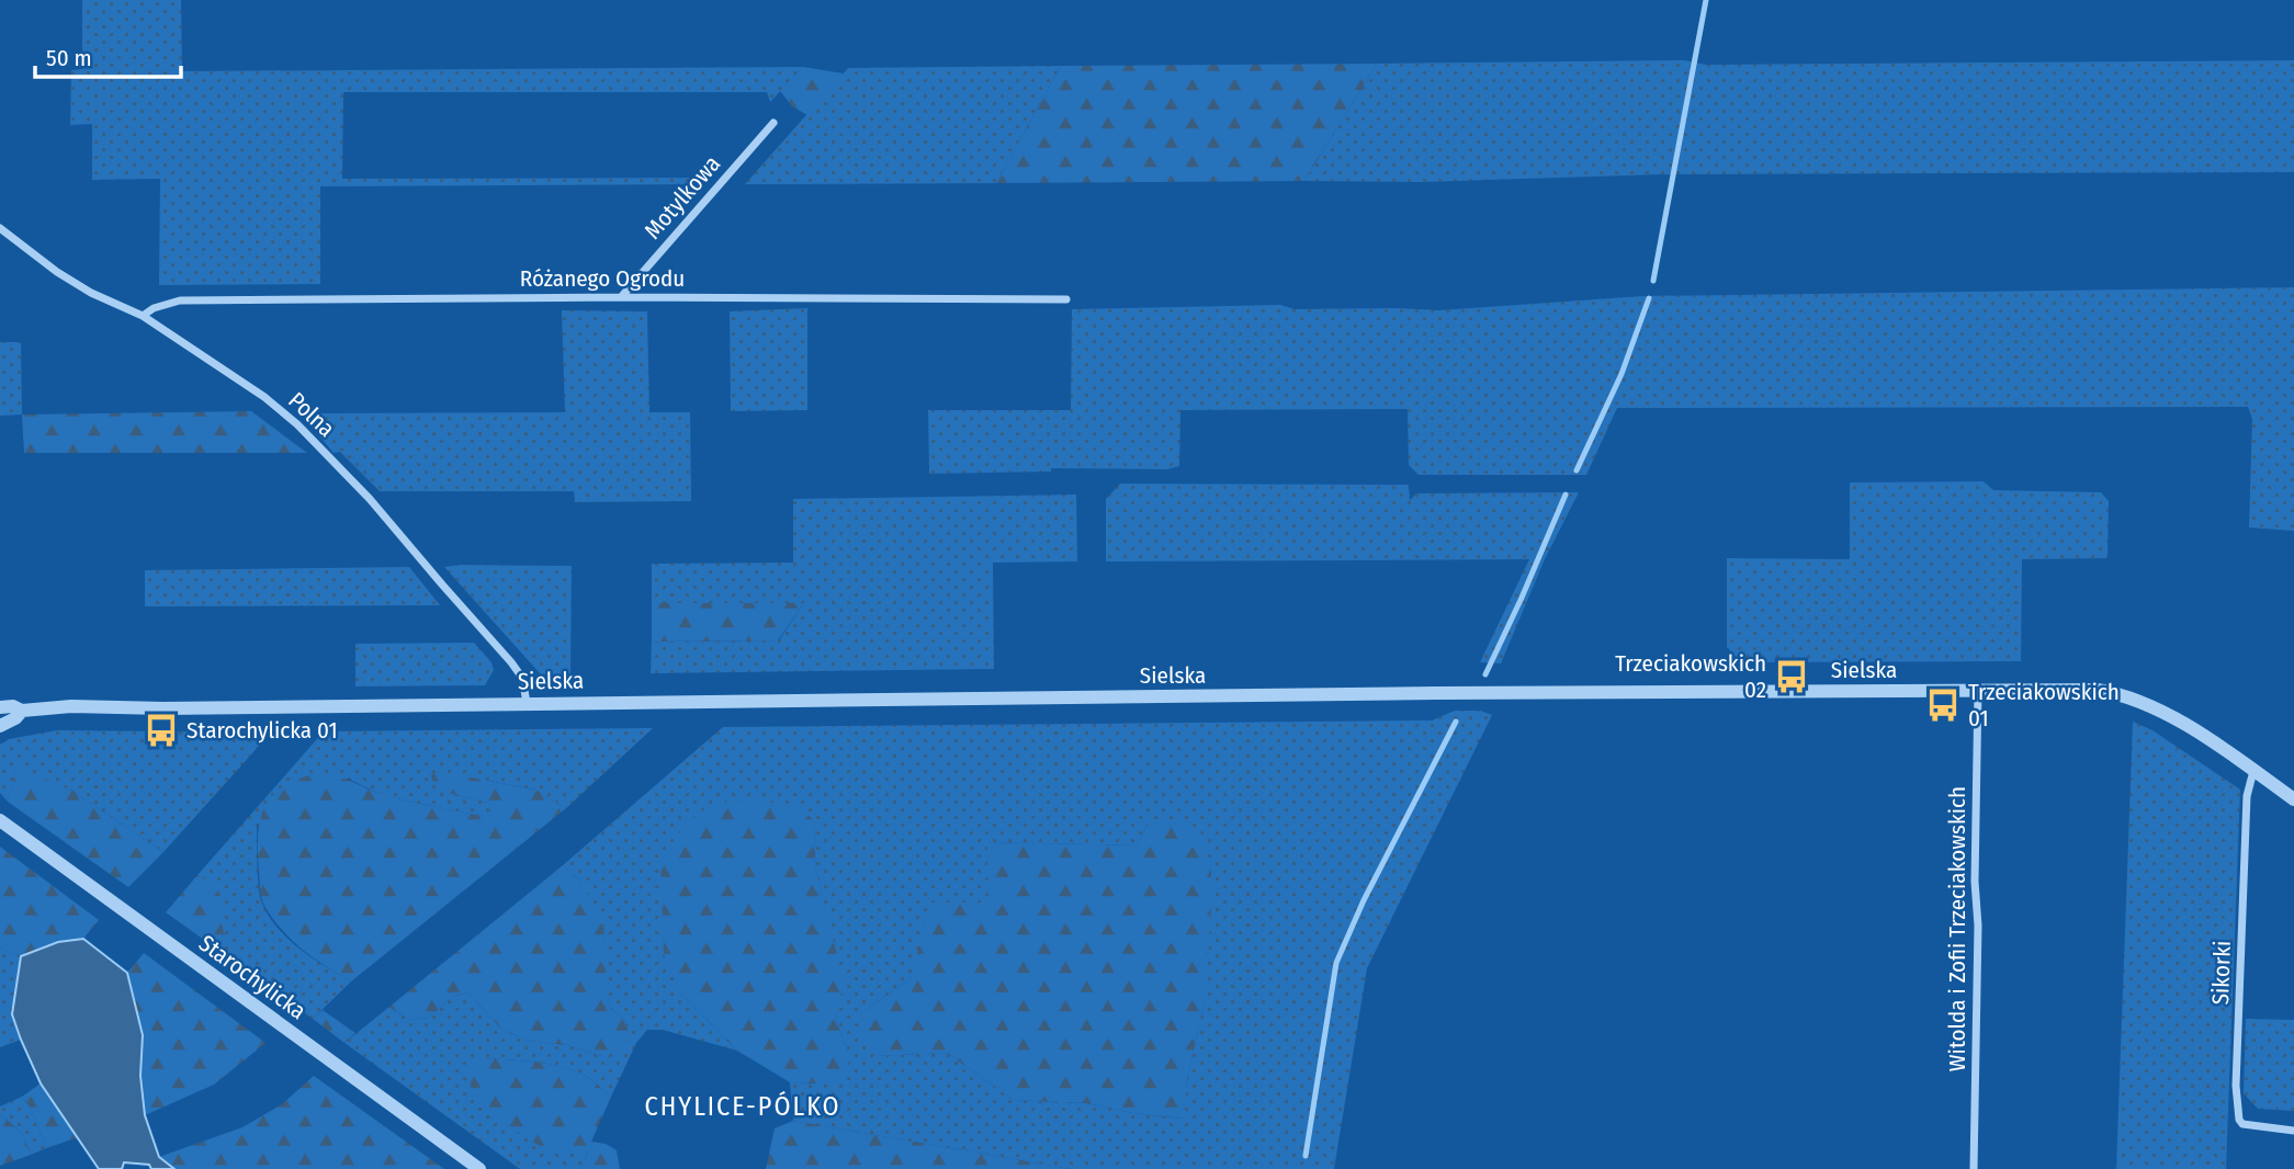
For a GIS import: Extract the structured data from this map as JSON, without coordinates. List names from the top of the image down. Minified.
{"streets":{"street":["Motylkowa","Różanego Ogrodu","Polna","Sielska","Witolda i Zofii Trzeciakowskich","Sikorki","Starochylicka"]},"crossings":[["Motylkowa","Różanego Ogrodu"],["Różanego Ogrodu","Polna"],["Polna","Sielska"],["Sielska","Witolda i Zofii Trzeciakowskich"],["Sielska","Sikorki"]],"districts":["CHYLICE-PÓLKO"],"places":{"bus stop":["Trzeciakowskich 02","Trzeciakowskich 01","Starochylicka 01"]},"scale_bar":"50 m"}
